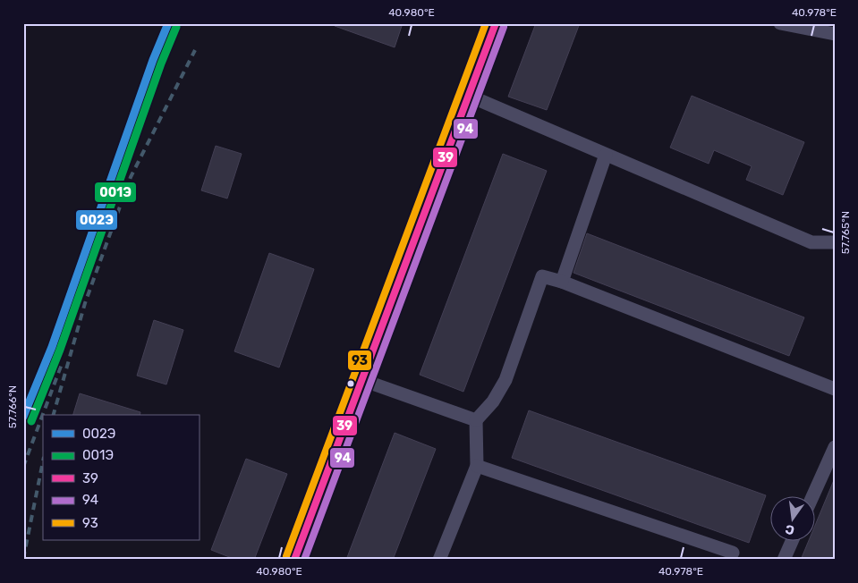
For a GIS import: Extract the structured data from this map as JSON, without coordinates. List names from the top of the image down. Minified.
{"lines":["transit line 002Э","transit line 39","transit line 93","transit line 001Э","transit line 94"],"legend":["002Э","001Э","39","94","93"],"north":"bottom","coordinates":["40.980°E","40.978°E","57.765°N","57.766°N"]}
